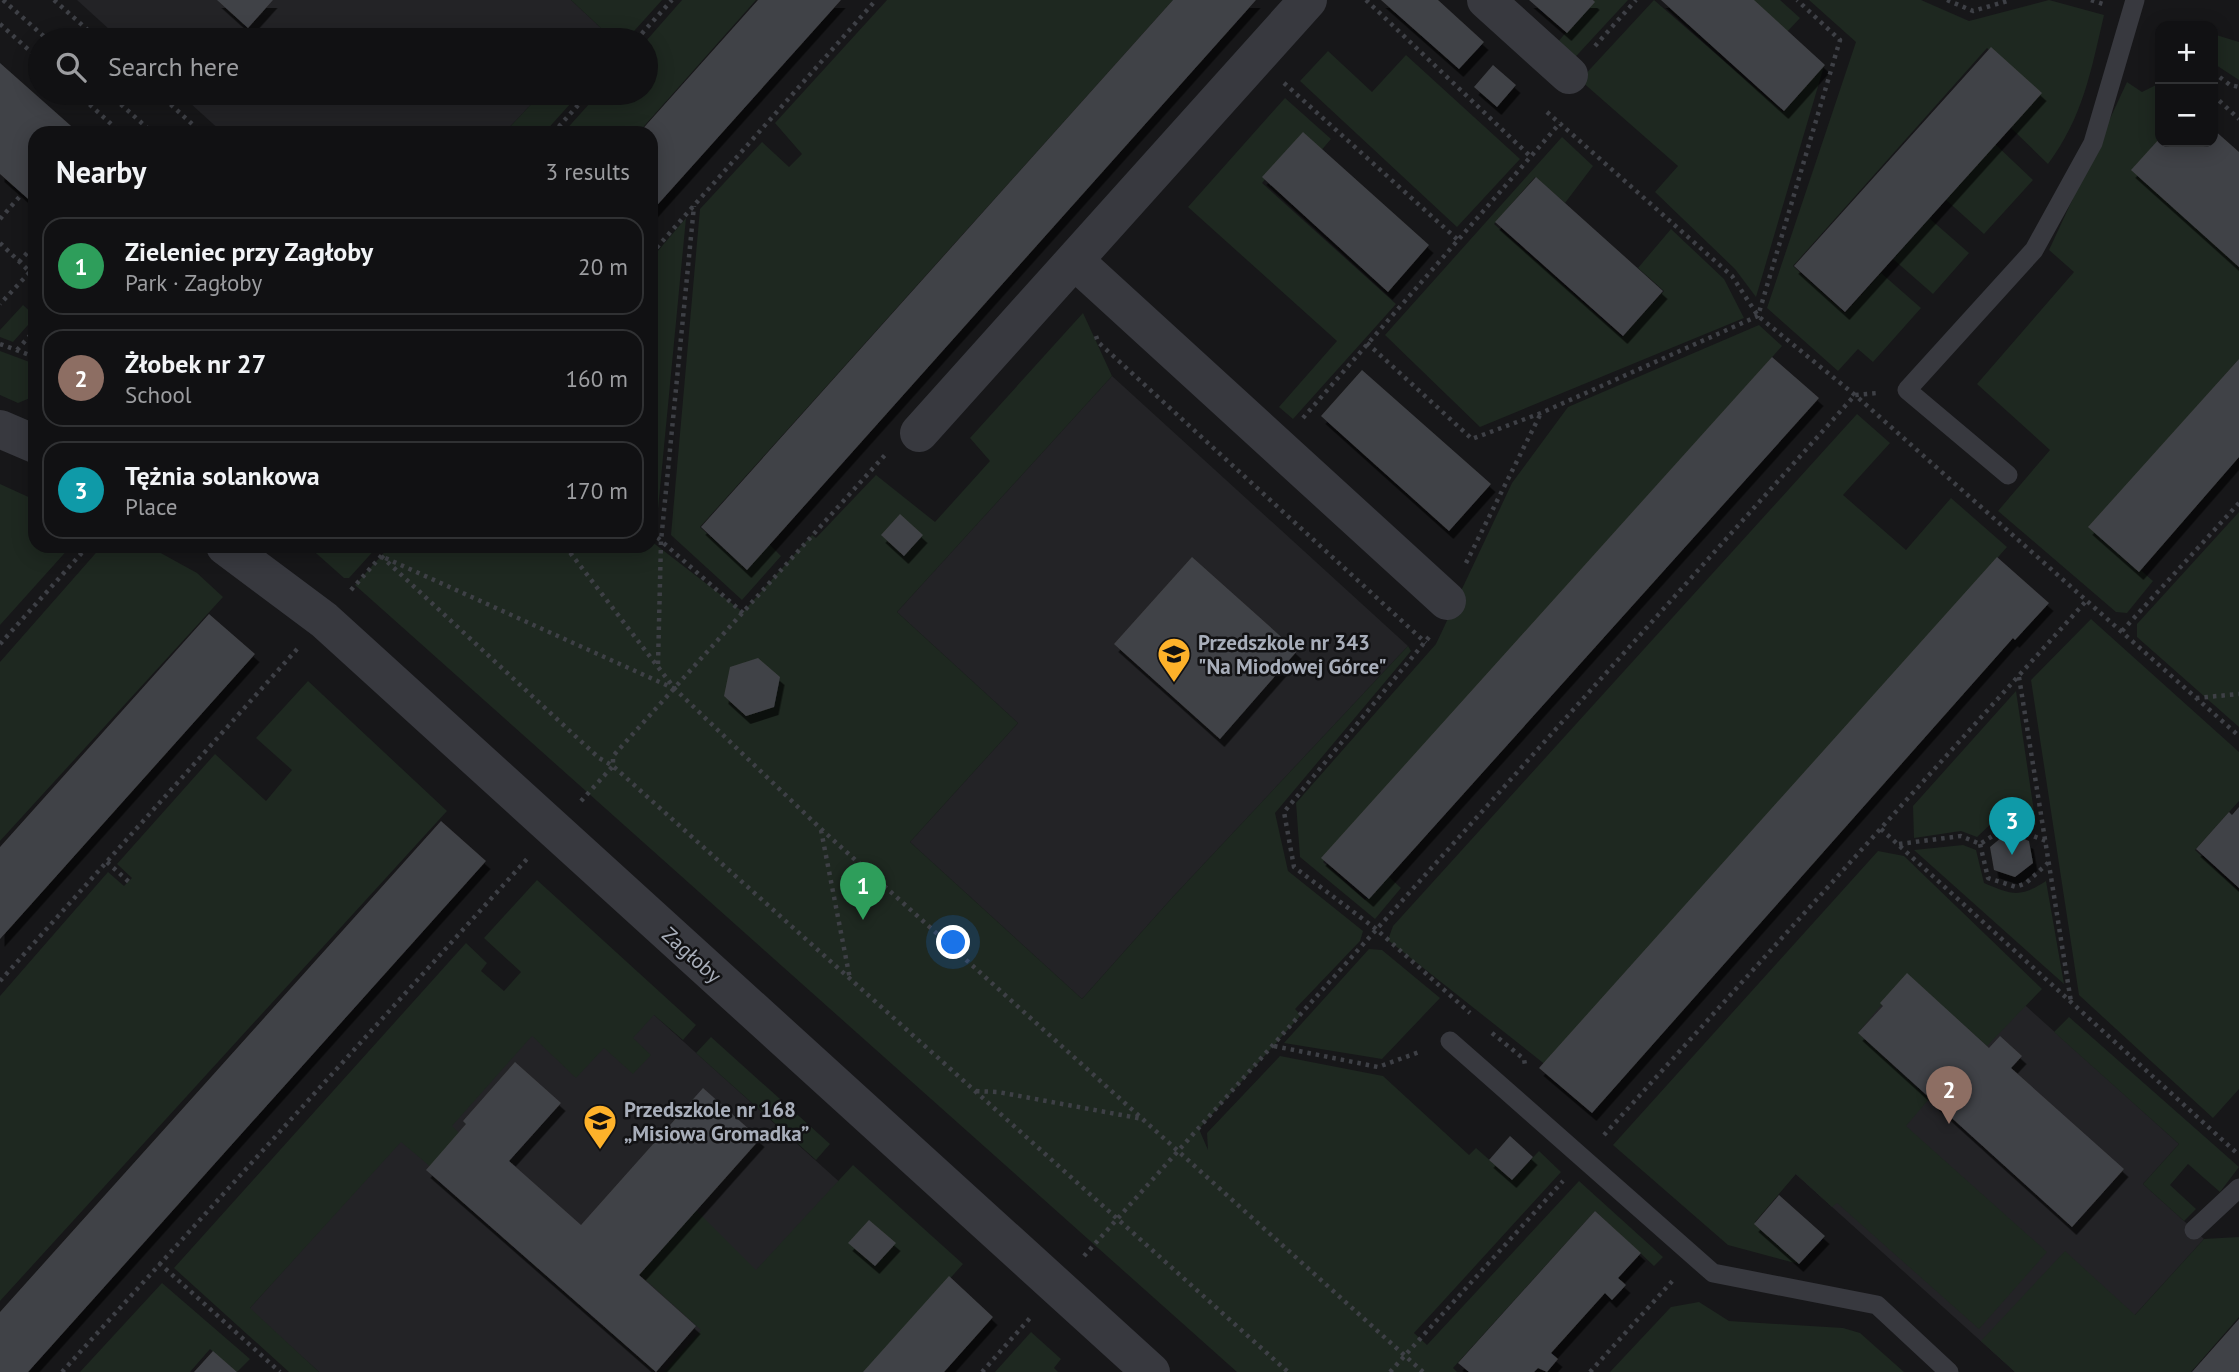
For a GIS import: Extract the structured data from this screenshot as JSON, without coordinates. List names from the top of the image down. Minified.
{"streets":{"street":["Zagłoby"]},"places":{"school or university":["Przedszkole nr 343 \"Na Miodowej Górce\"","Przedszkole nr 168 „Misiowa Gromadka”"]},"page":{"map_buttons":["+","−"],"search":"Search here","heading":["Nearby","3 results"],"list":[{"mark":"1","name":"Zieleniec przy Zagłoby","note":"Park · Zagłoby","value":"20 m"},{"mark":"2","name":"Żłobek nr 27","note":"School","value":"160 m"},{"mark":"3","name":"Tężnia solankowa","note":"Place","value":"170 m"}],"pins":["3","1","2"]}}
